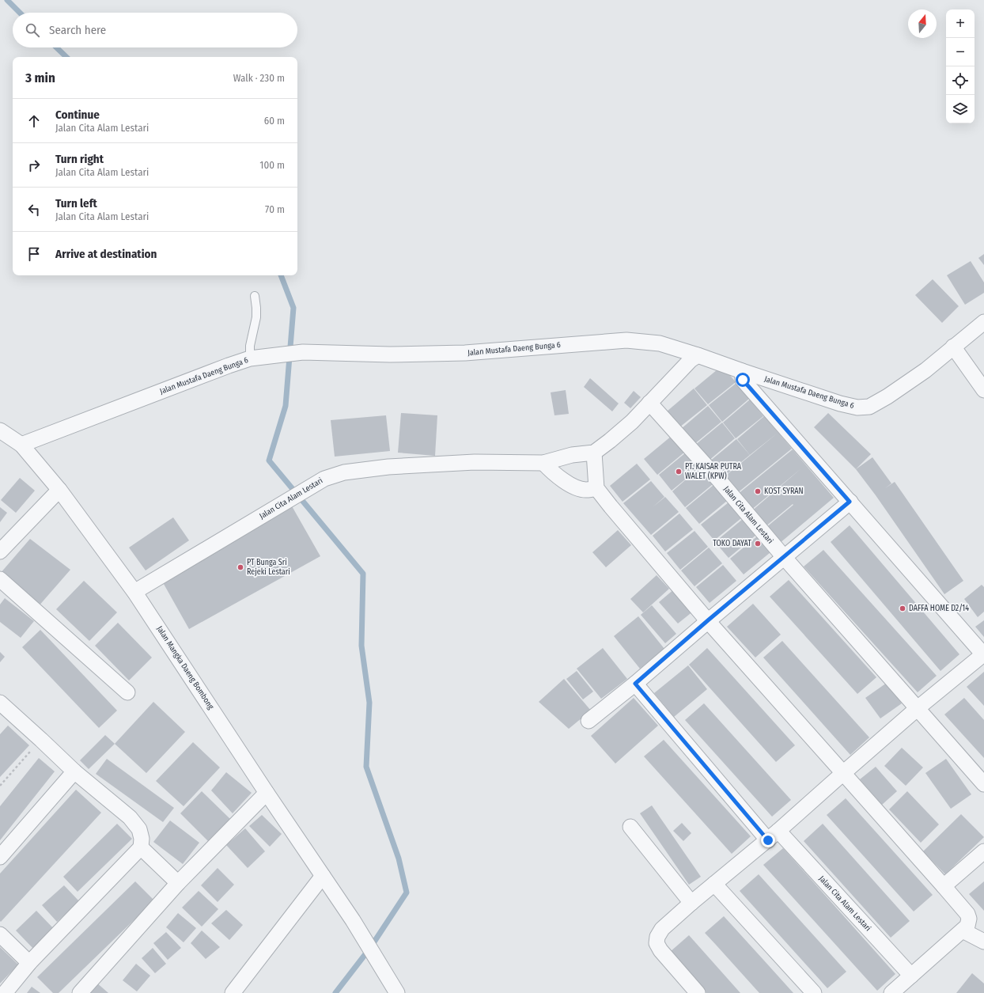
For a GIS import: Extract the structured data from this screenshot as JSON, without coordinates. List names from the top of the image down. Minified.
{"streets":{"street":["Jalan Mustafa Daeng Bunga 6","Jalan Cita Alam Lestari","Jalan Mangka Daeng Bombong"]},"crossings":[["Jalan Mustafa Daeng Bunga 6","Jalan Cita Alam Lestari"],["Jalan Mustafa Daeng Bunga 6","Jalan Mangka Daeng Bombong"],["Jalan Cita Alam Lestari","Jalan Mangka Daeng Bombong"]],"places":["PT. KAISAR PUTRA WALET (KPW)","KOST SYRAN","TOKO DAYAT","PT Bunga Sri Rejeki Lestari","DAFFA HOME D2/14"],"north":"top","page":{"map_buttons":["+","−"],"search":"Search here","heading":["3 min","Walk · 230 m"],"list":[["Continue","Jalan Cita Alam Lestari","60 m"],["Turn right","Jalan Cita Alam Lestari","100 m"],["Turn left","Jalan Cita Alam Lestari","70 m"],"Arrive at destination"]}}
